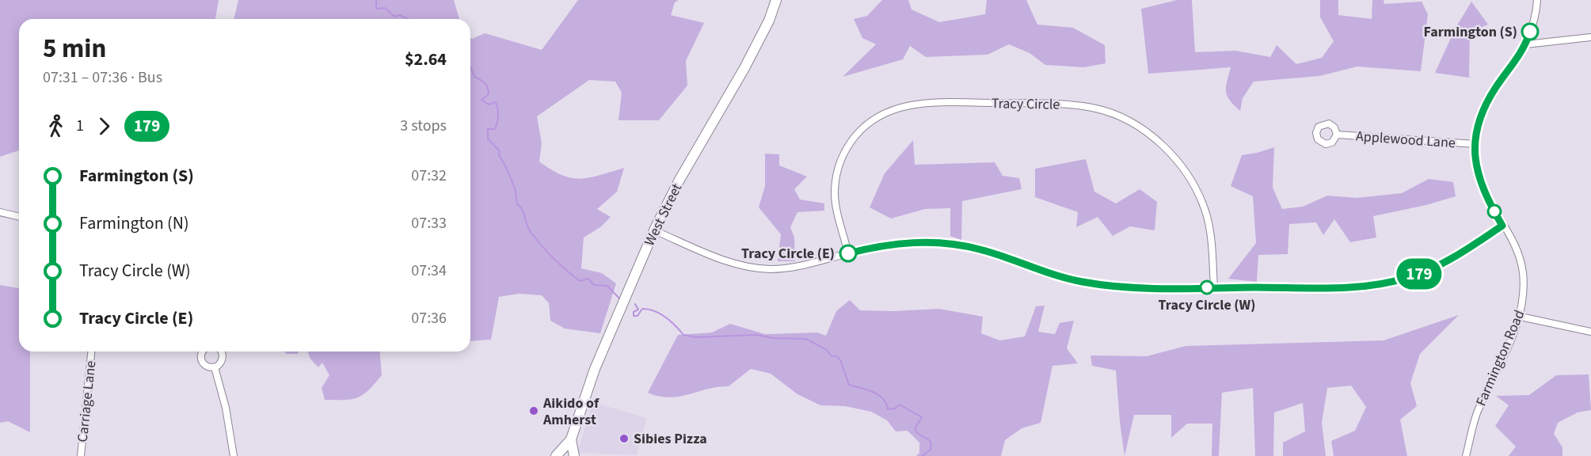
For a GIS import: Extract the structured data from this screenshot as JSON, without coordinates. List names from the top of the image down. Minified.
{"streets":{"main road":["West Street"],"street":["Tracy Circle","Applewood Lane","Farmington Road","Carriage Lane"]},"crossings":[["Applewood Lane","Farmington Road"]],"places":["Farmington (S)","Tracy Circle (E)","Tracy Circle (W)","Aikido of Amherst","Sibies Pizza"],"lines":["bus line 179"],"page":{"on_map":"179","heading":["5 min","07:31 – 07:36 · Bus","$2.64"],"legs":["1","179","3 stops"],"list":[{"name":"Farmington (S)","value":"07:32"},{"name":"Farmington (N)","value":"07:33"},{"name":"Tracy Circle (W)","value":"07:34"},{"name":"Tracy Circle (E)","value":"07:36"}]}}
